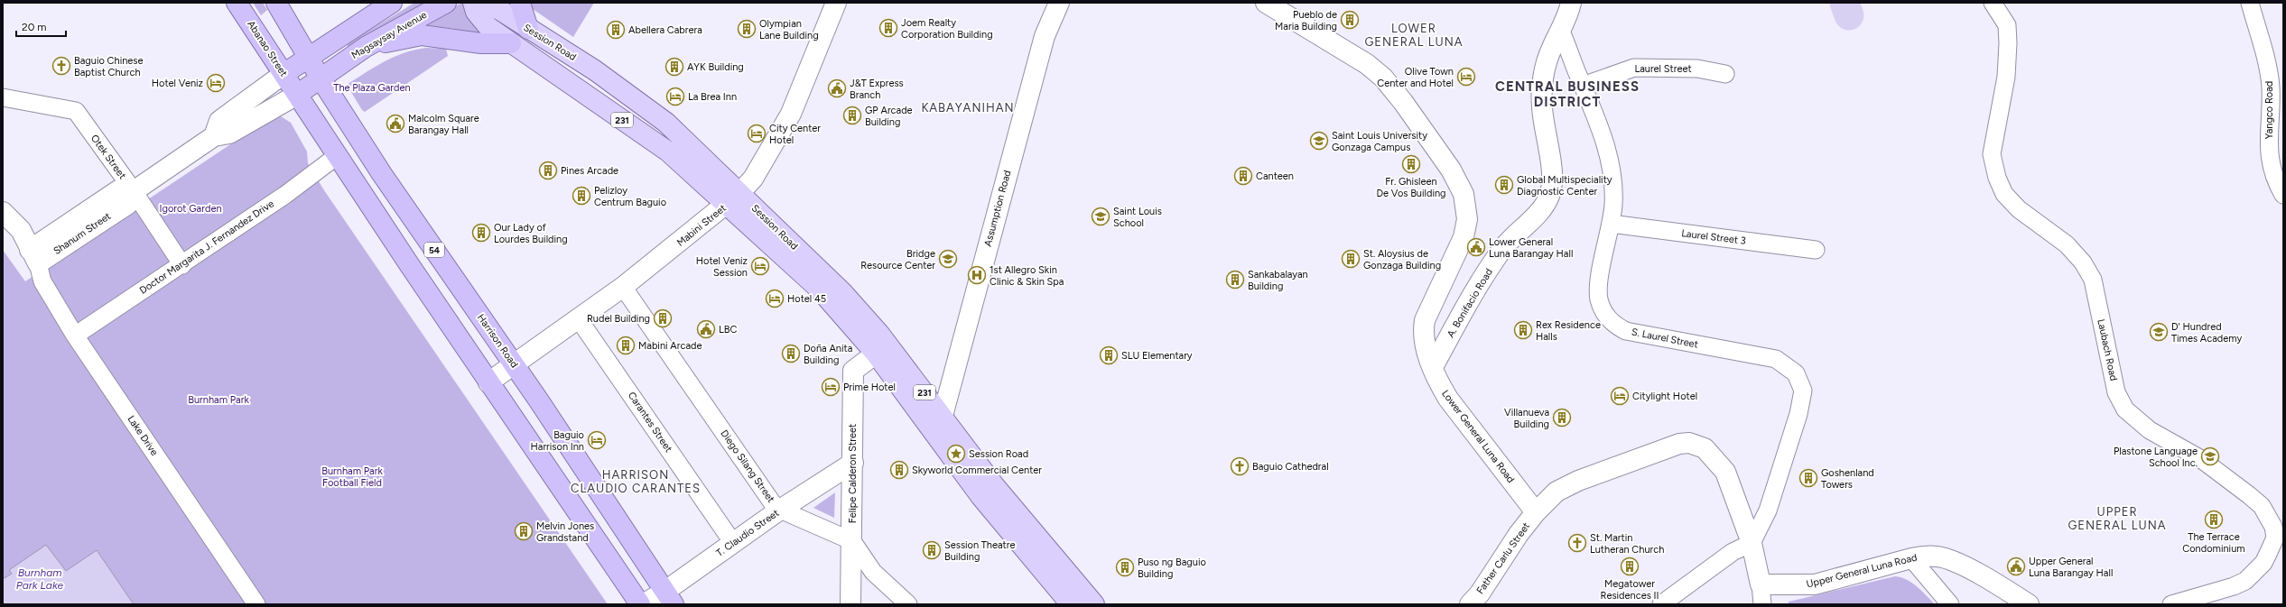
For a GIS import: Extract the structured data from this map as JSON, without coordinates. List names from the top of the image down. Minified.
{"streets":{"highway":["Magsaysay Avenue","Abanao Street","54","Harrison Road"],"main road":["Session Road","231"],"street":["Laurel Street","Yangco Road","Otek Street","Assumption Road","Mabini Street","Shanum Street","Laurel Street 3","Doctor Margarita J. Fernandez Drive","A. Bonifacio Road","S. Laurel Street","Laubach Road","Carantes Street","Lake Drive","Lower General Luna Road","Diego Silang Street","Felipe Calderon Street","T. Claudio Street","Father Carlu Street","Upper General Luna Road"]},"crossings":[["Magsaysay Avenue","Abanao Street"],["Magsaysay Avenue","54"],["Magsaysay Avenue","Harrison Road"],["Session Road","Assumption Road"],["Session Road","Mabini Street"],["Session Road","Felipe Calderon Street"],["Laurel Street","S. Laurel Street"],["Otek Street","Shanum Street"],["Otek Street","Doctor Margarita J. Fernandez Drive"],["Mabini Street","Harrison Road"],["Mabini Street","Carantes Street"],["Mabini Street","Diego Silang Street"],["Shanum Street","Lake Drive"],["Laurel Street 3","S. Laurel Street"],["Doctor Margarita J. Fernandez Drive","Lake Drive"],["54","Harrison Road"],["A. Bonifacio Road","S. Laurel Street"],["A. Bonifacio Road","Lower General Luna Road"],["Harrison Road","T. Claudio Street"],["Carantes Street","T. Claudio Street"],["Lower General Luna Road","Father Carlu Street"],["Diego Silang Street","Felipe Calderon Street"],["Diego Silang Street","T. Claudio Street"],["Felipe Calderon Street","T. Claudio Street"]],"districts":["LOWER GENERAL LUNA","CENTRAL BUSINESS DISTRICT","KABAYANIHAN","HARRISON CLAUDIO CARANTES","UPPER GENERAL LUNA"],"water":["Burnham Park Lake"],"parks":["The Plaza Garden","Igorot Garden","Burnham Park","Burnham Park Football Field"],"places":{"building":["Pueblo de Maria Building","Joem Realty Corporation Building","Olympian Lane Building","Abellera Cabrera","AYK Building","GP Arcade Building","Fr. Ghisleen De Vos Building","Pines Arcade","Canteen","Global Multispeciality Diagnostic Center","Pelizloy Centrum Baguio","Our Lady of Lourdes Building","St. Aloysius de Gonzaga Building","Sankabalayan Building","Rudel Building","Rex Residence Halls","Mabini Arcade","Doña Anita Building","SLU Elementary","Villanueva Building","Skyworld Commercial Center","Goshenland Towers","The Terrace Condominium","Melvin Jones Grandstand","Session Theatre Building","Megatower Residences II","Puso ng Baguio Building"],"church":["Baguio Chinese Baptist Church","Baguio Cathedral","St. Martin Lutheran Church"],"hotel":["Olive Town Center and Hotel","Hotel Veniz","La Brea Inn","City Center Hotel","Hotel Veniz Session","Hotel 45","Prime Hotel","Citylight Hotel","Baguio Harrison Inn"],"public building":["J&T Express Branch","Malcolm Square Barangay Hall","Lower General Luna Barangay Hall","LBC","Upper General Luna Barangay Hall"],"school or university":["Saint Louis University Gonzaga Campus","Saint Louis School","Bridge Resource Center","D' Hundred Times Academy","Plastone Language School Inc."],"hospital":["1st Allegro Skin Clinic & Skin Spa"],"place":["Session Road"]},"scale_bar":"20 m"}
